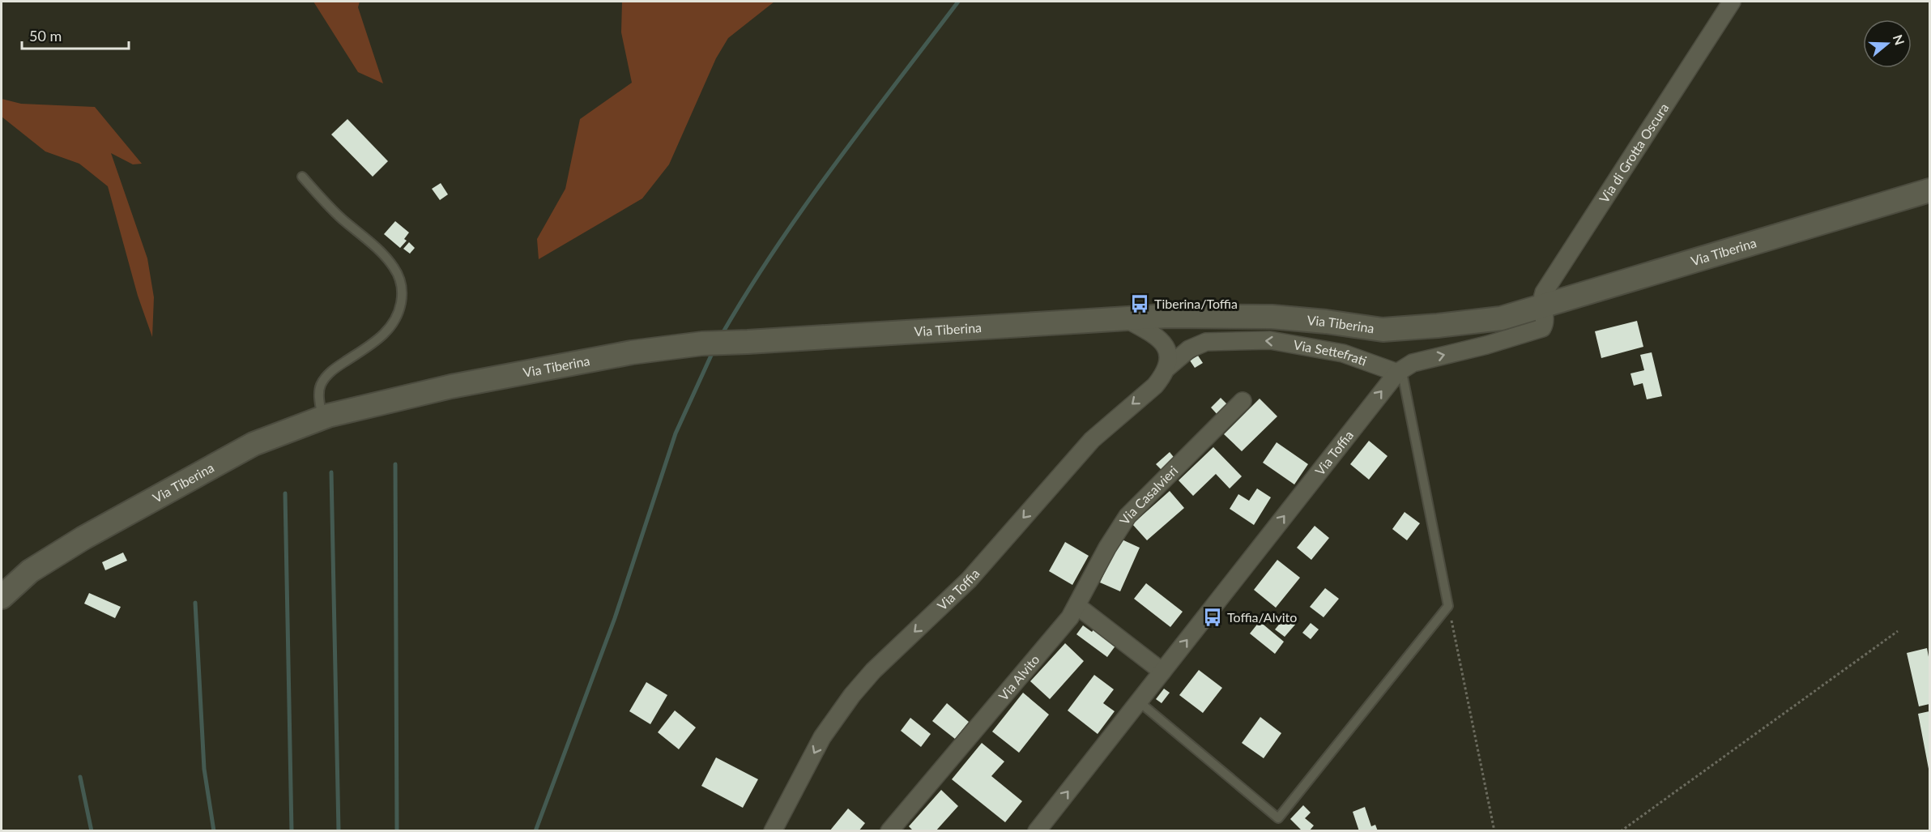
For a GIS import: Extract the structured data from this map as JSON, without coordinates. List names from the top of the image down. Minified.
{"streets":{"main road":["Via Tiberina"],"street":["Via di Grotta Oscura","Via Settefrati","Via Toffia","Via Casalvieri","Via Alvito"]},"crossings":[["Via di Grotta Oscura","Via Tiberina"],["Via Settefrati","Via Toffia"],["Via Casalvieri","Via Alvito"]],"one_way":["Via Settefrati"],"places":{"bus stop":["Tiberina/Toffia","Toffia/Alvito"]},"scale_bar":"50 m","north":"right"}
